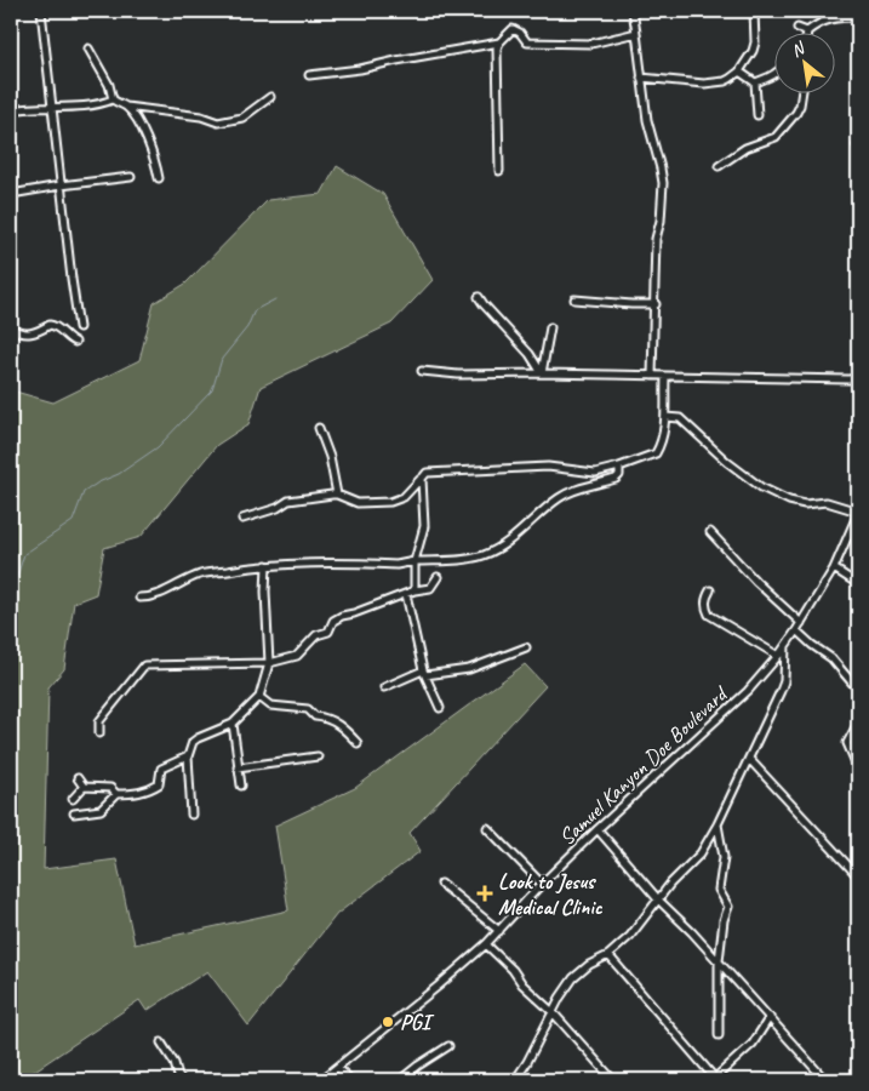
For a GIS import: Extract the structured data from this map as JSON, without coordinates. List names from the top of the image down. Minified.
{"streets":{"street":["Samuel Kanyon Doe Boulevard"]},"places":{"health":["Look to Jesus Medical Clinic"],"other":["PGI"]},"north":"top left"}
